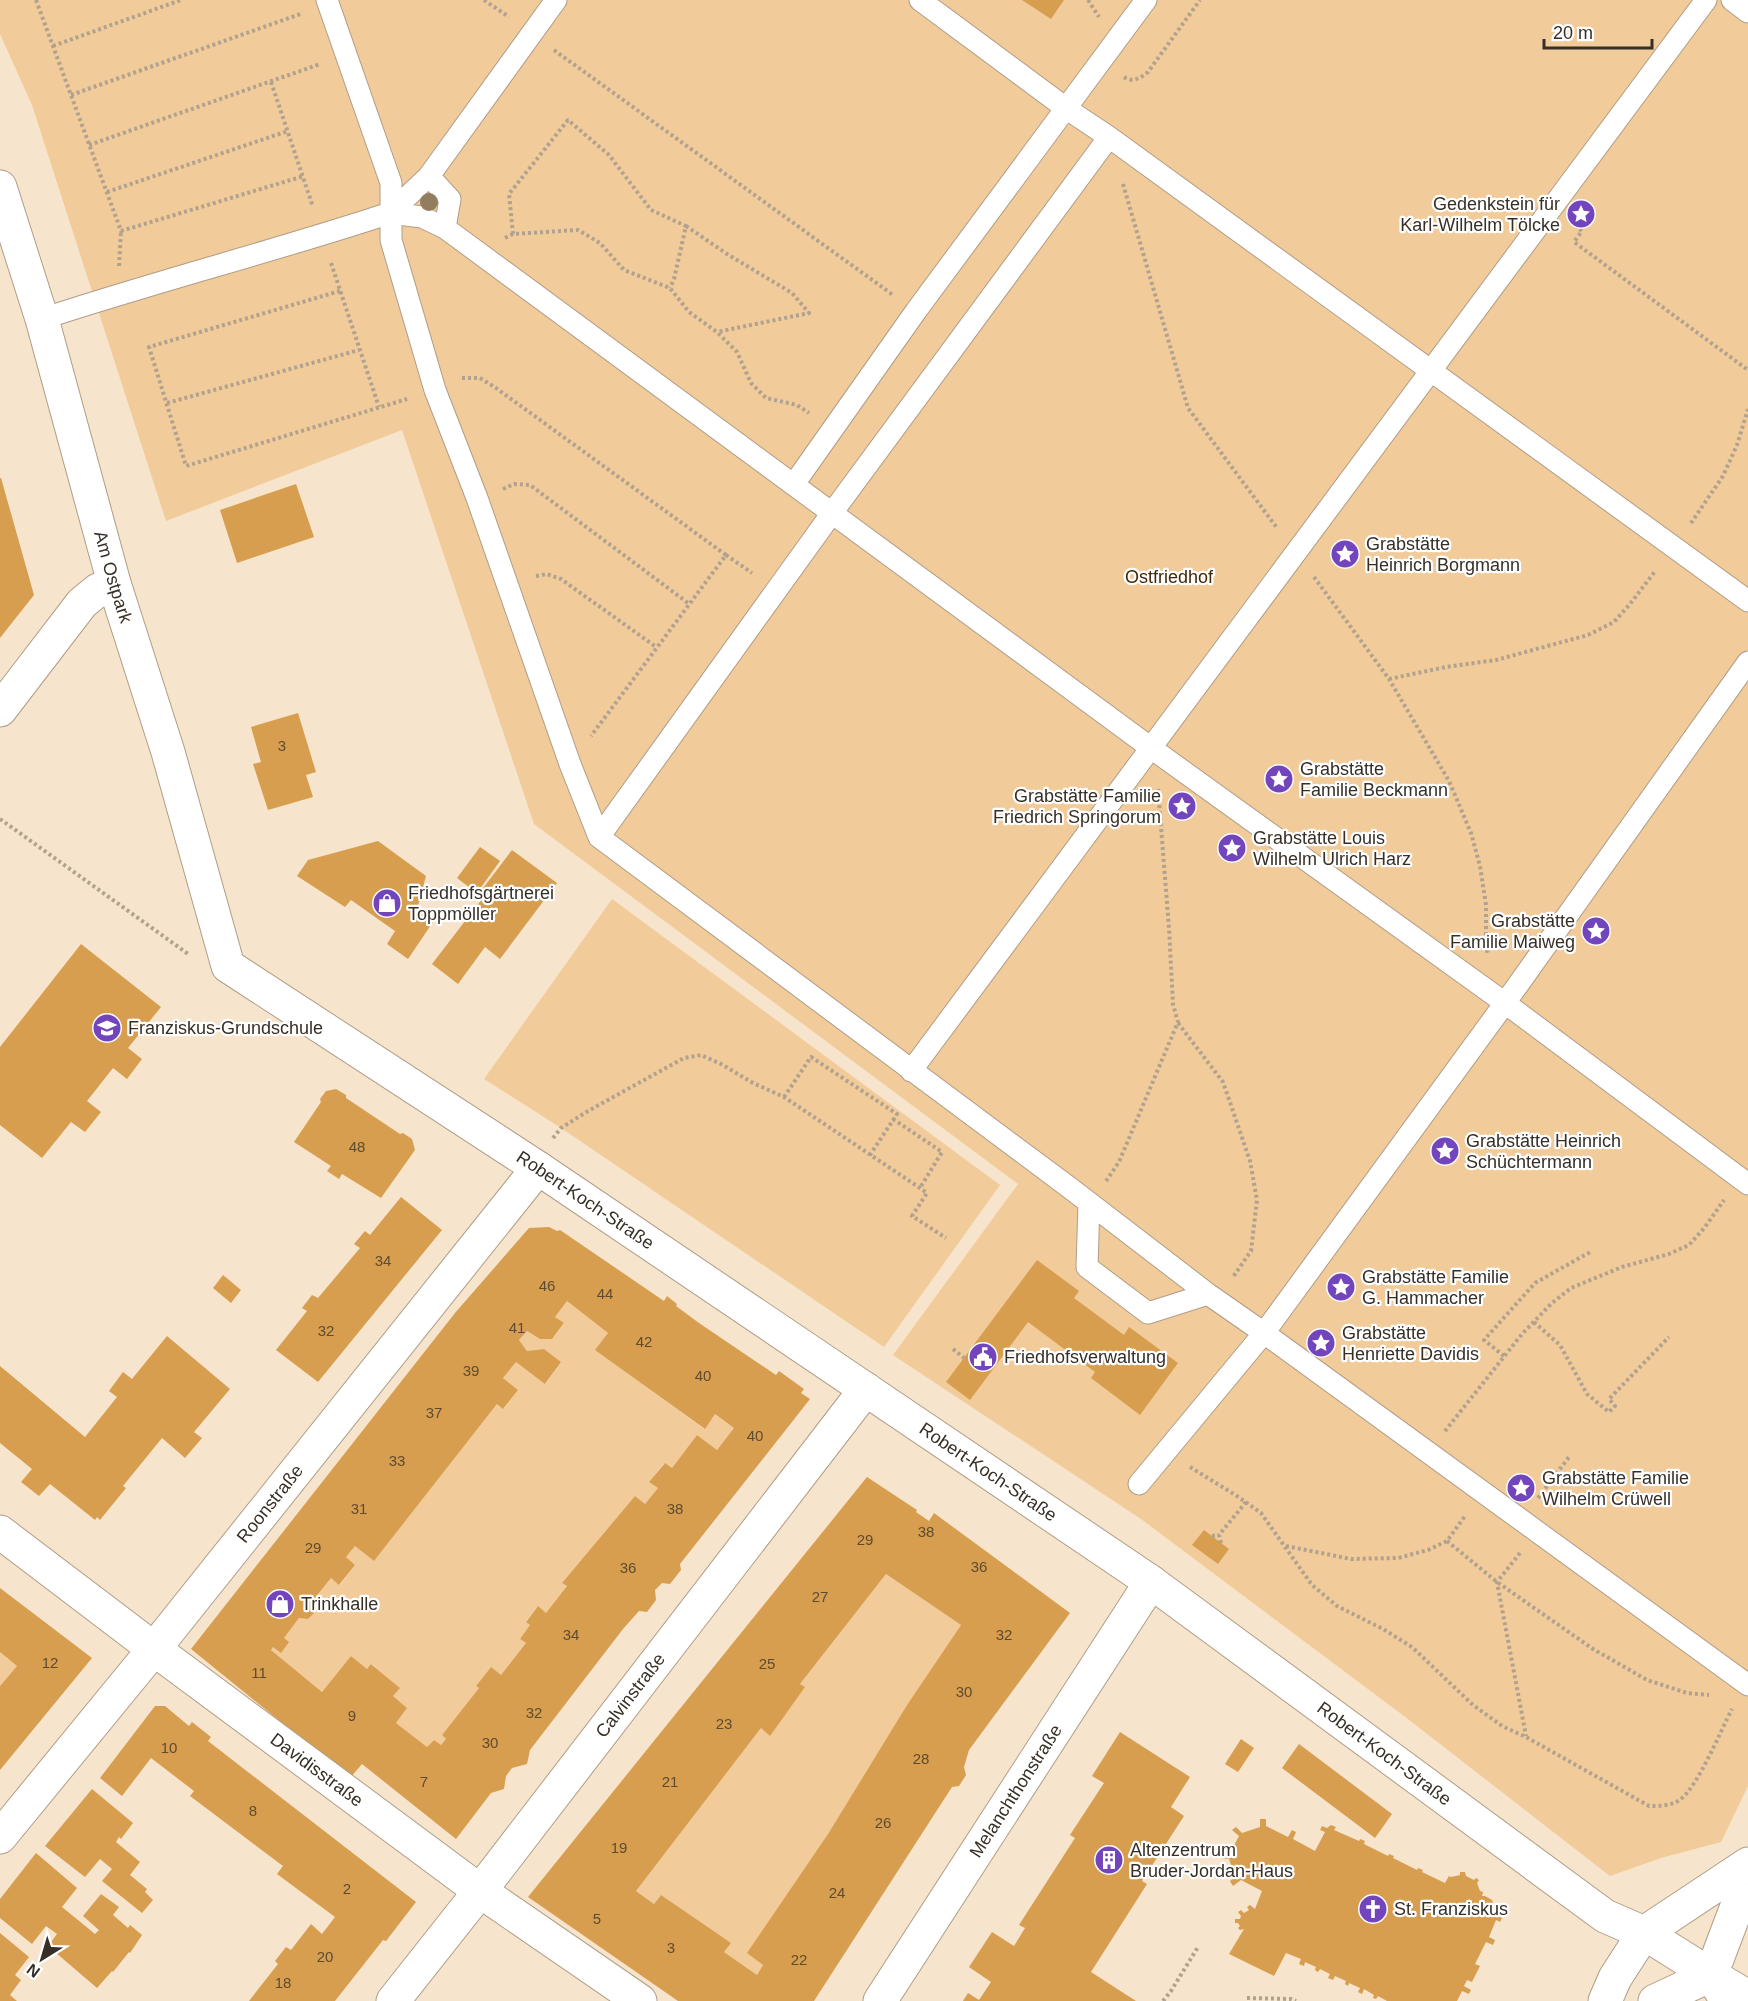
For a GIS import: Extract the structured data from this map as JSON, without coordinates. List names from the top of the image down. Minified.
{"streets":{"street":["Am Ostpark","Robert-Koch-Straße","Roonstraße","Calvinstraße","Davidisstraße","Melanchthonstraße"]},"crossings":[["Am Ostpark","Robert-Koch-Straße"],["Robert-Koch-Straße","Roonstraße"],["Robert-Koch-Straße","Calvinstraße"],["Robert-Koch-Straße","Melanchthonstraße"],["Roonstraße","Davidisstraße"],["Calvinstraße","Davidisstraße"]],"parks":["Ostfriedhof"],"places":{"place":["Gedenkstein für Karl-Wilhelm Tölcke","Grabstätte Heinrich Borgmann","Grabstätte Familie Beckmann","Grabstätte Familie Friedrich Springorum","Grabstätte Louis Wilhelm Ulrich Harz","Grabstätte Familie Maiweg","Grabstätte Heinrich Schüchtermann","Grabstätte Familie G. Hammacher","Grabstätte Henriette Davidis","Grabstätte Familie Wilhelm Crüwell"],"shop":["Friedhofsgärtnerei Toppmöller","Trinkhalle"],"school or university":["Franziskus-Grundschule"],"public building":["Friedhofsverwaltung"],"building":["Altenzentrum Bruder-Jordan-Haus"],"church":["St. Franziskus"]},"house_numbers":["3","48","34","46","44","41","32","42","39","40","37","40","33","31","38","38","29","29","36","36","27","34","32","12","25","11","30","32","9","23","30","10","28","7","21","8","26","19","2","24","5","3","20","22","18"],"scale_bar":"20 m","north":"bottom left"}
